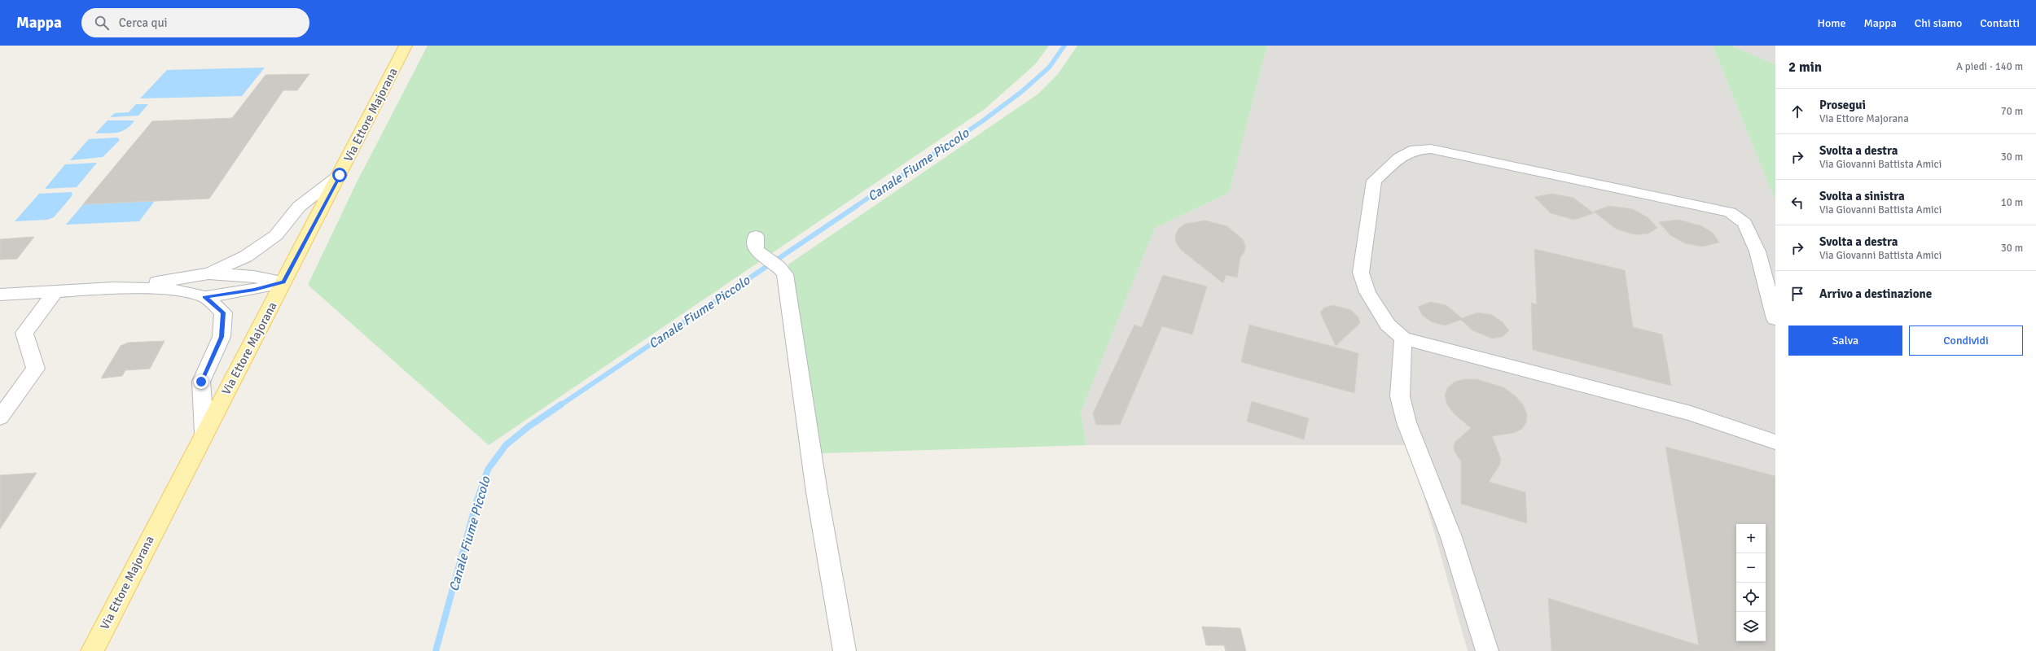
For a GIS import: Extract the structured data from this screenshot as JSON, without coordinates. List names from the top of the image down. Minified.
{"streets":{"main road":["Via Ettore Majorana"]},"water":["Canale Fiume Piccolo"],"page":{"header":"Mappa","search":"Cerca qui","nav":["Home","Mappa","Chi siamo","Contatti"],"heading":["2 min","A piedi · 140 m"],"list":[["Prosegui","Via Ettore Majorana","70 m"],["Svolta a destra","Via Giovanni Battista Amici","30 m"],["Svolta a sinistra","Via Giovanni Battista Amici","10 m"],["Svolta a destra","Via Giovanni Battista Amici","30 m"],"Arrivo a destinazione"],"buttons":["Salva","Condividi"],"map_buttons":["+","−"]}}
